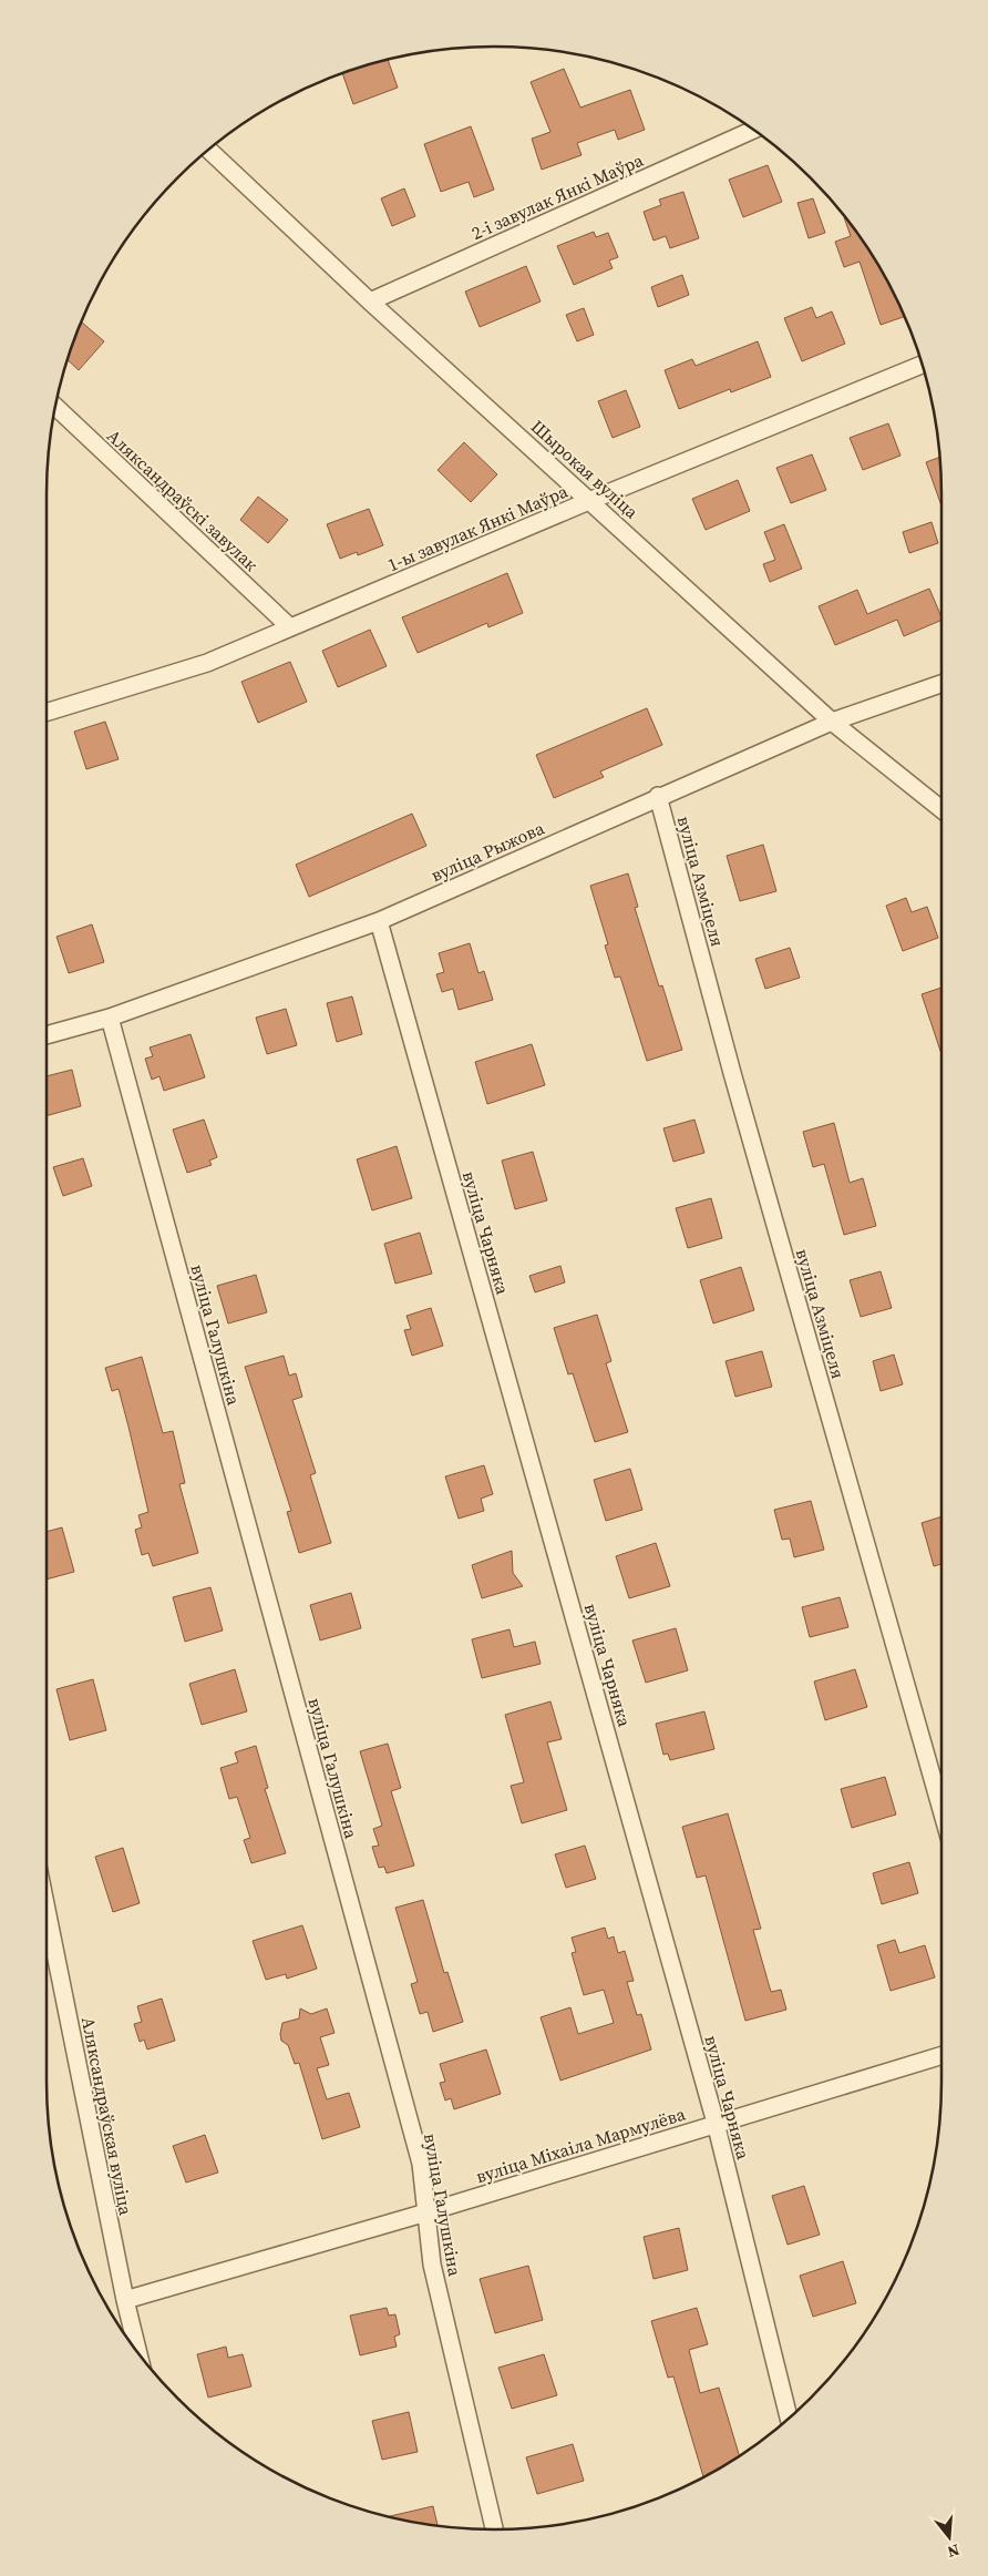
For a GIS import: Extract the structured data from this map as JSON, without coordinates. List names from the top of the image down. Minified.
{"streets":{"street":["2-і завулак Янкі Маўра","Шырокая вуліца","Аляксандраўскі завулак","1-ы завулак Янкі Маўра","вуліца Рыжова","вуліца Азміцеля","вуліца Чарняка","вуліца Галушкіна","Аляксандраўская вуліца","вуліца Міхаіла Мармулёва"]},"crossings":[["2-і завулак Янкі Маўра","Шырокая вуліца"],["Шырокая вуліца","1-ы завулак Янкі Маўра"],["Шырокая вуліца","вуліца Рыжова"],["Аляксандраўскі завулак","1-ы завулак Янкі Маўра"],["вуліца Рыжова","вуліца Азміцеля"],["вуліца Рыжова","вуліца Чарняка"],["вуліца Рыжова","вуліца Галушкіна"],["вуліца Чарняка","вуліца Міхаіла Мармулёва"],["вуліца Галушкіна","вуліца Міхаіла Мармулёва"],["Аляксандраўская вуліца","вуліца Міхаіла Мармулёва"]],"north":"bottom"}
